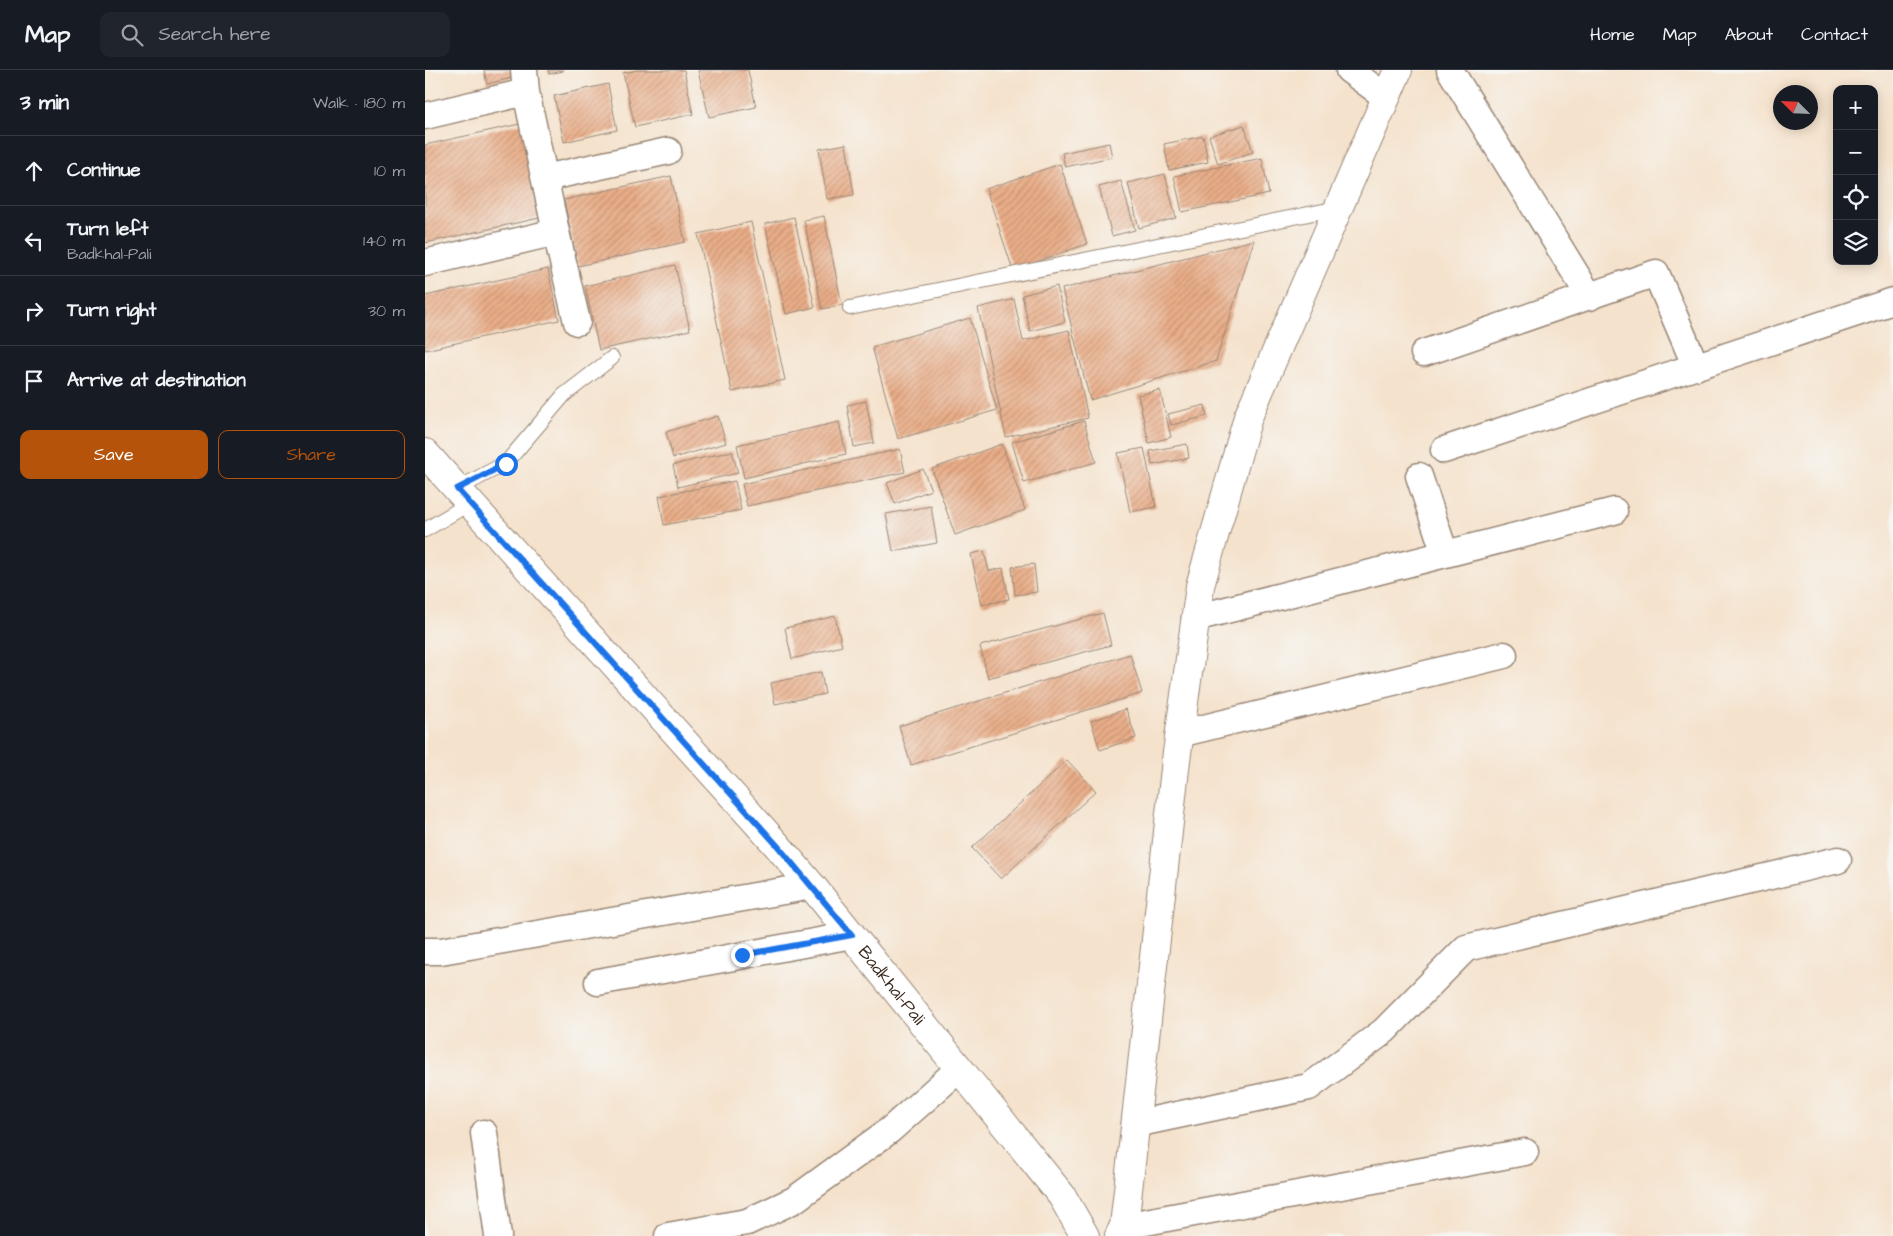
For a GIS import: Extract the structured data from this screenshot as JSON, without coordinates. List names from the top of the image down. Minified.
{"streets":{"street":["Badkhal-Pali"]},"north":"top left","page":{"header":"Map","search":"Search here","nav":["Home","Map","About","Contact"],"heading":["3 min","Walk · 180 m"],"map_buttons":["+","−"],"list":[["Continue","10 m"],["Turn left","Badkhal-Pali","140 m"],["Turn right","30 m"],"Arrive at destination"],"buttons":["Save","Share"]}}
